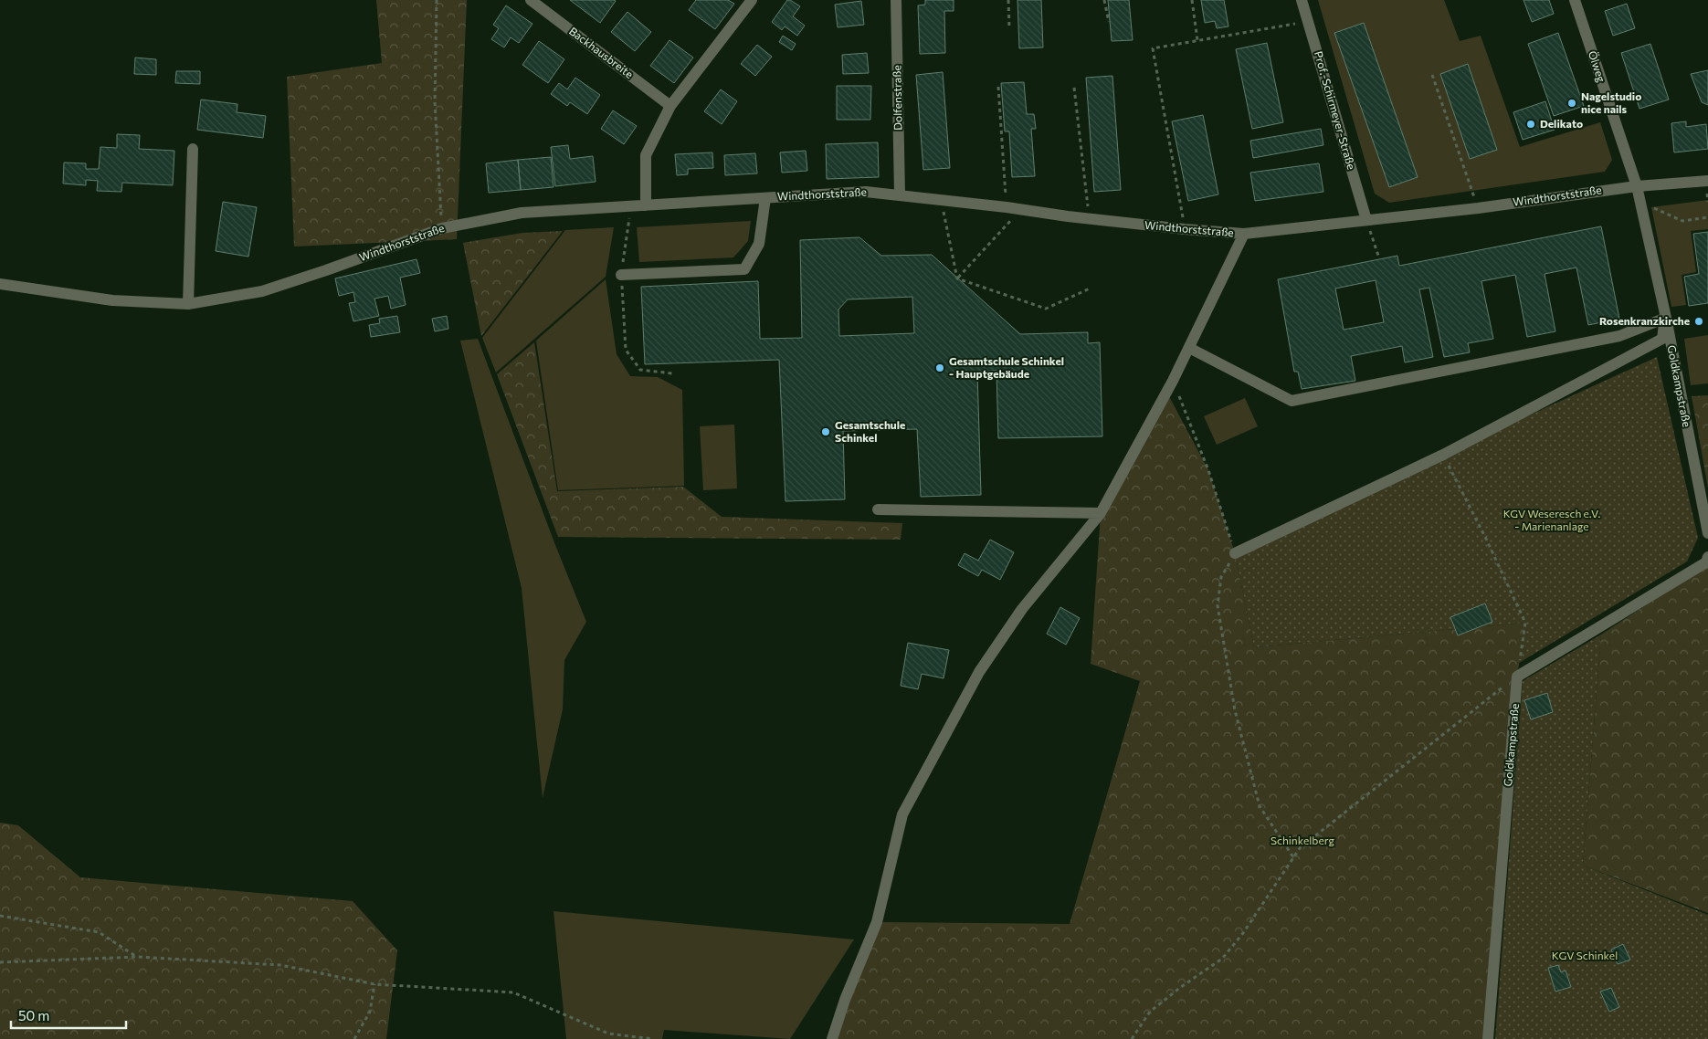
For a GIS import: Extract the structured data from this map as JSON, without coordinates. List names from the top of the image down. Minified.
{"streets":{"street":["Backhausbreite","Ölweg","Dolfenstraße","Prof.-Schirmeyer-Straße","Windthorststraße","Goldkampstraße"]},"crossings":[["Ölweg","Windthorststraße"],["Ölweg","Goldkampstraße"],["Dolfenstraße","Windthorststraße"],["Prof.-Schirmeyer-Straße","Windthorststraße"],["Windthorststraße","Goldkampstraße"]],"parks":["KGV Weseresch e.V. - Marienanlage","Schinkelberg","KGV Schinkel"],"places":["Nagelstudio nice nails","Delikato","Rosenkranzkirche","Gesamtschule Schinkel - Hauptgebäude","Gesamtschule Schinkel"],"scale_bar":"50 m"}
